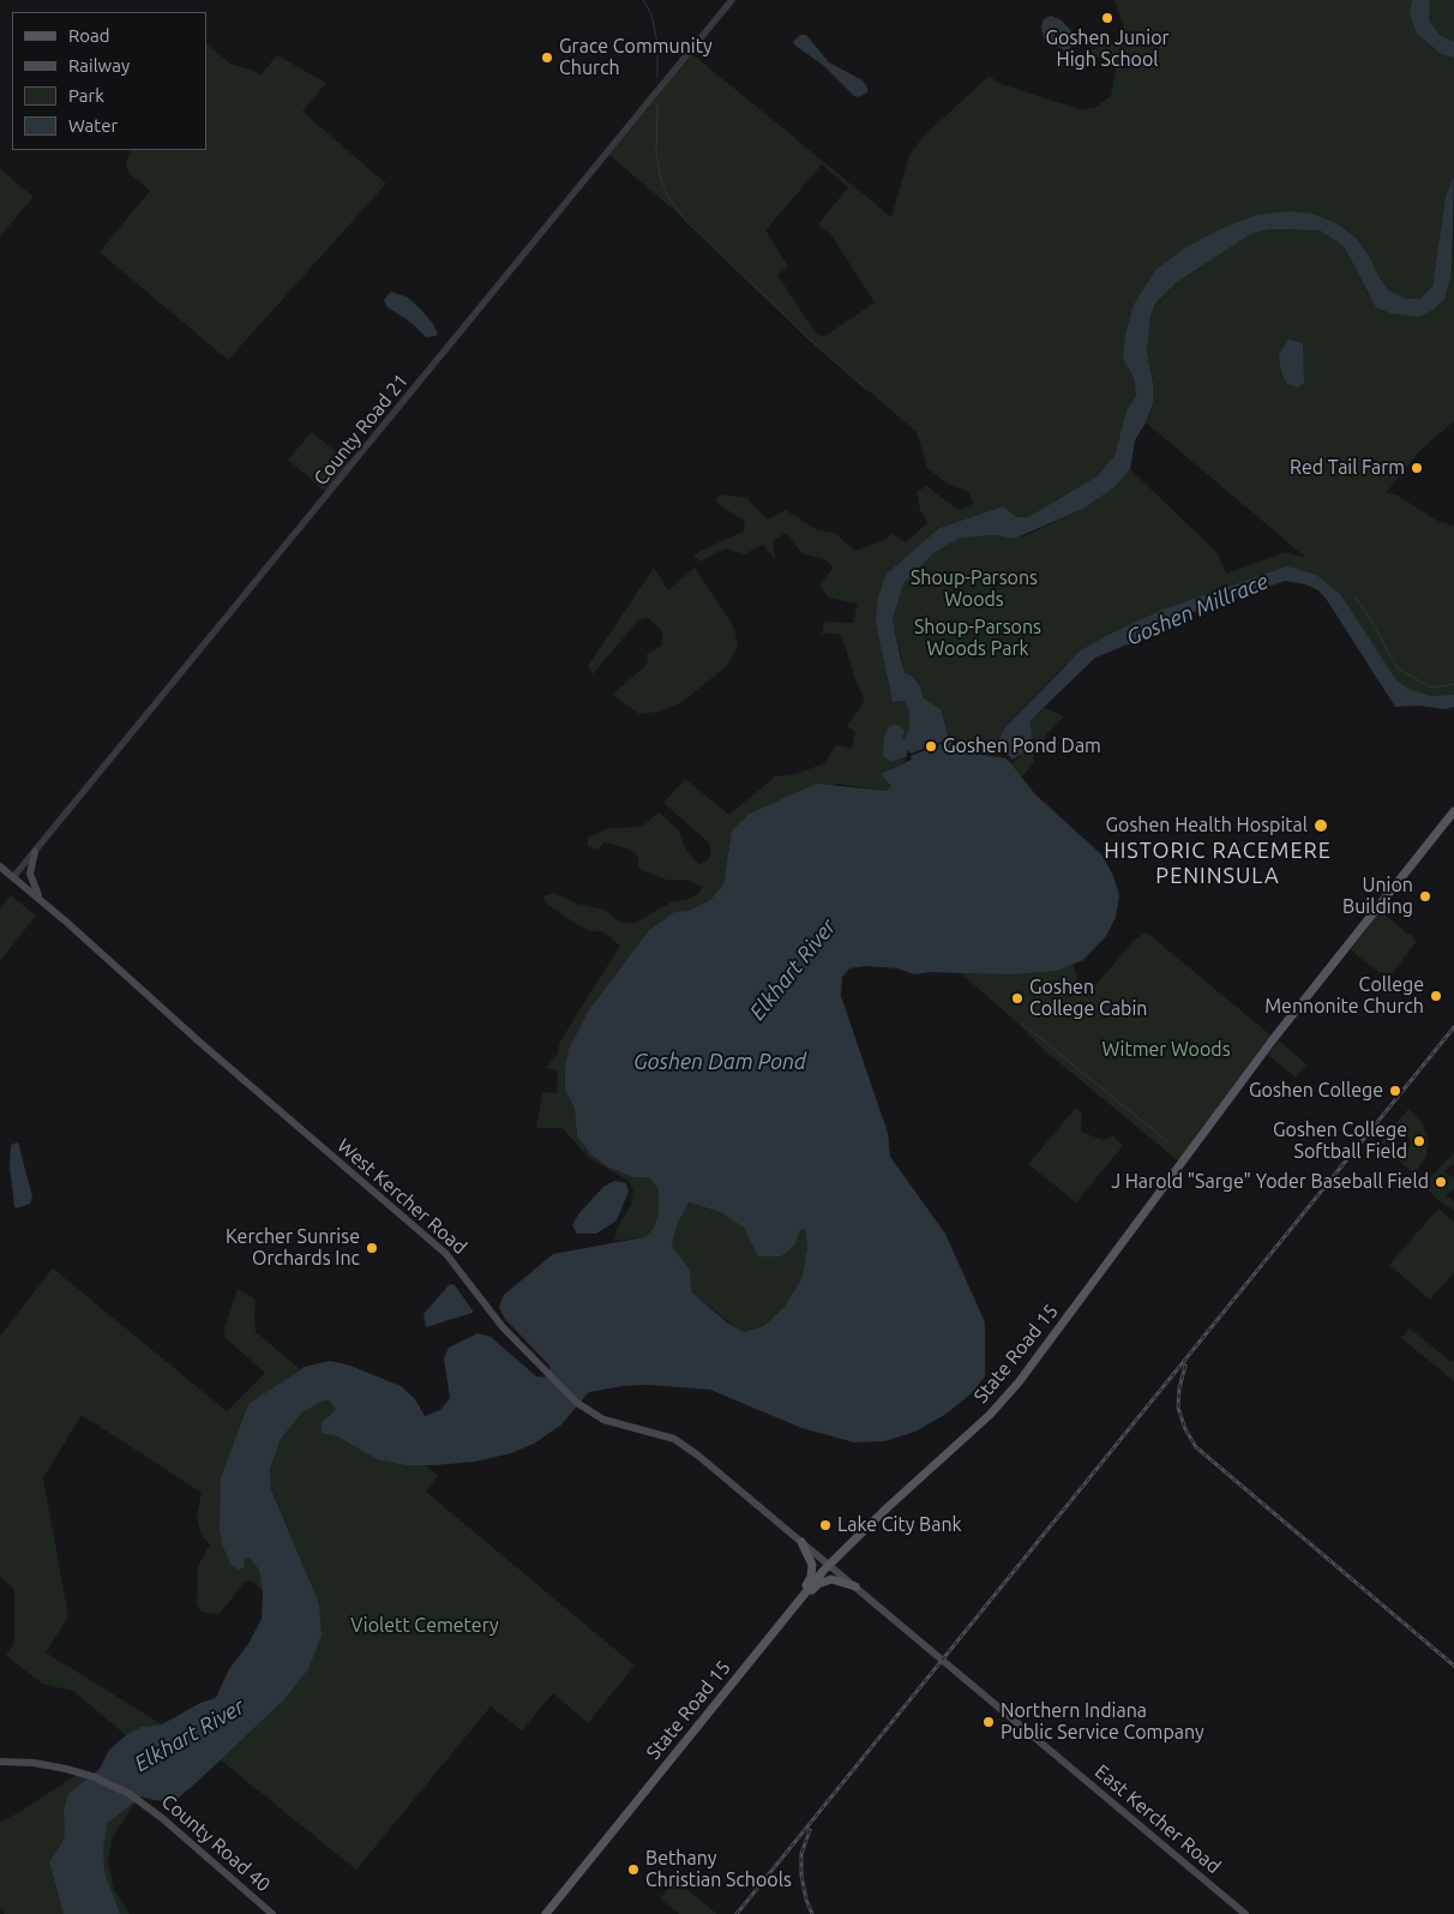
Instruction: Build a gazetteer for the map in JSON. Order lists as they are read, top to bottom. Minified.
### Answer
{"streets":{"main road":["West Kercher Road","State Road 15","East Kercher Road","County Road 40"],"street":["County Road 21"]},"crossings":[["County Road 21","West Kercher Road"],["West Kercher Road","State Road 15"],["West Kercher Road","East Kercher Road"],["State Road 15","East Kercher Road"]],"districts":["HISTORIC RACEMERE PENINSULA"],"water":["Goshen Millrace","Elkhart River","Goshen Dam Pond"],"parks":["Shoup-Parsons Woods","Shoup-Parsons Woods Park","Witmer Woods","Violett Cemetery"],"places":["Goshen Junior High School","Grace Community Church","Red Tail Farm","Goshen Pond Dam","Goshen Health Hospital","Union Building","College Mennonite Church","Goshen College Cabin","Goshen College","Goshen College Softball Field","J Harold \"Sarge\" Yoder Baseball Field","Kercher Sunrise Orchards Inc","Lake City Bank","Northern Indiana Public Service Company","Bethany Christian Schools"],"legend":["Road","Railway","Park","Water"]}
